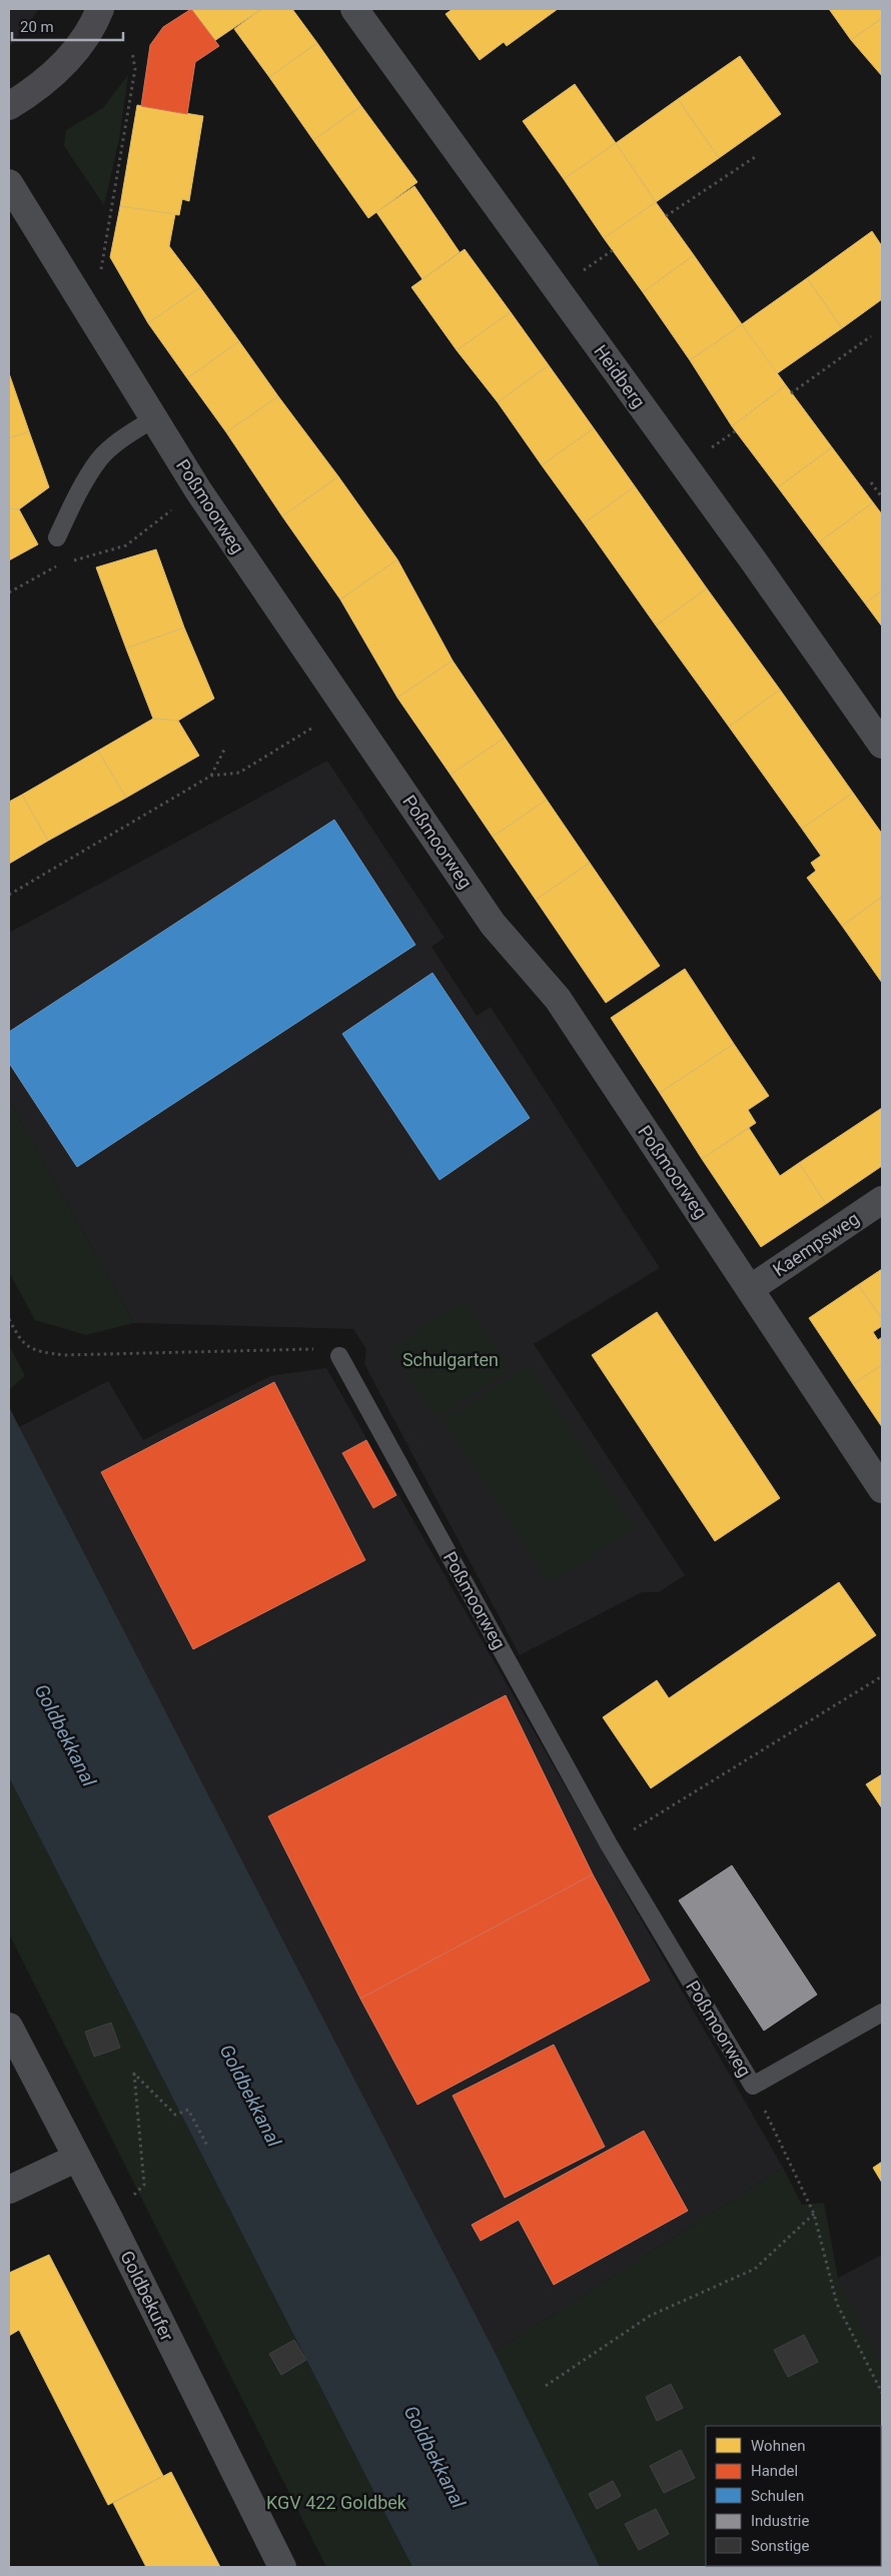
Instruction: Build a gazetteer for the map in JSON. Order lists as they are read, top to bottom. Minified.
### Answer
{"streets":{"street":["Heidberg","Poßmoorweg","Kaempsweg","Goldbekufer"]},"crossings":[["Poßmoorweg","Kaempsweg"]],"water":["Goldbekkanal"],"parks":["Schulgarten","KGV 422 Goldbek"],"legend":["Wohnen","Handel","Schulen","Industrie","Sonstige"],"scale_bar":"20 m"}
